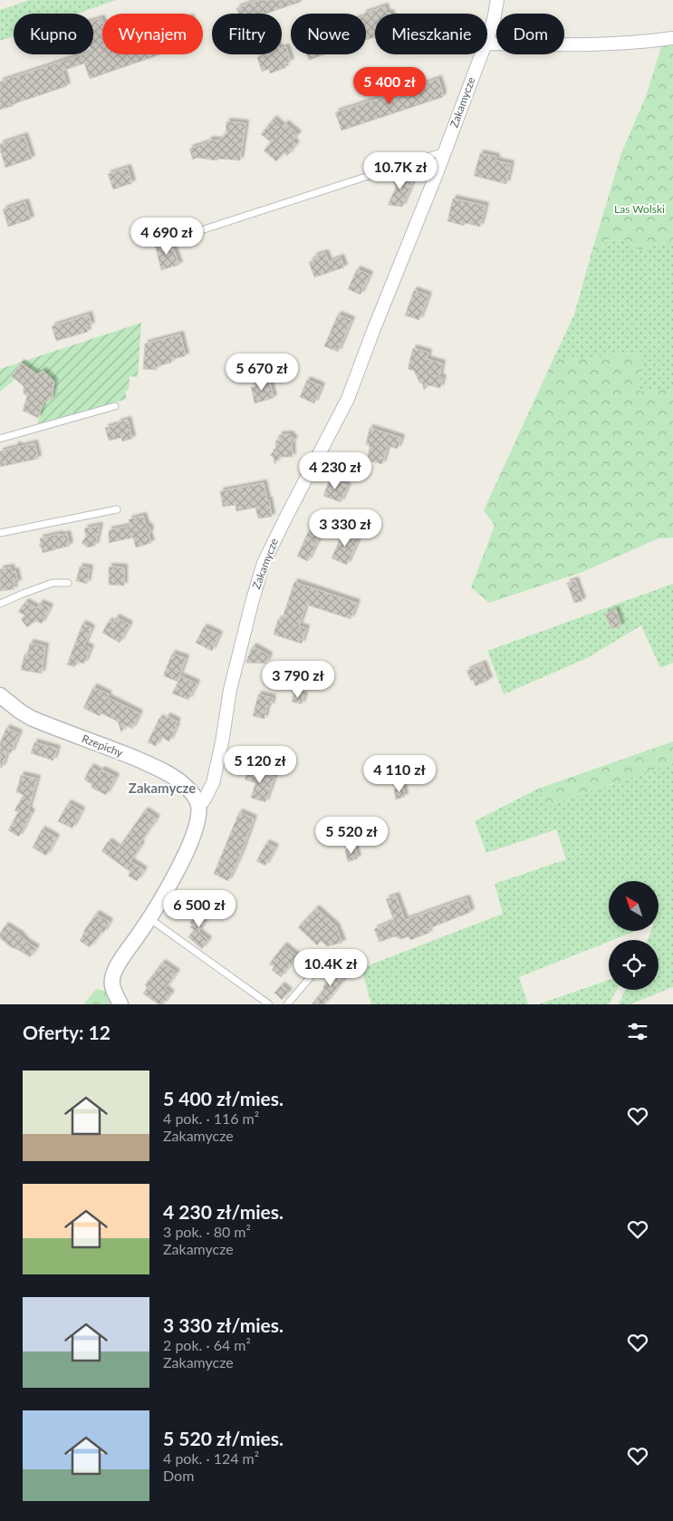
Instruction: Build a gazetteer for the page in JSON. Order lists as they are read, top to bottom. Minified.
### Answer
{"streets":{"street":["Zakamycze","Rzepichy"]},"crossings":[["Zakamycze","Rzepichy"]],"districts":["Zakamycze"],"parks":["Las Wolski"],"north":"top left","page":{"chip":["Kupno","Wynajem","Filtry","Nowe","Mieszkanie","Dom"],"price":["5 400 zł","10.7K zł","4 690 zł","5 670 zł","4 230 zł","3 330 zł","3 790 zł","5 120 zł","4 110 zł","5 520 zł","6 500 zł","10.4K zł"],"heading":"Oferty: 12","list":[{"name":"5 400 zł/mies.","note":"4 pok. · 116 m² · Zakamycze"},{"name":"4 230 zł/mies.","note":"3 pok. · 80 m² · Zakamycze"},{"name":"3 330 zł/mies.","note":"2 pok. · 64 m² · Zakamycze"},{"name":"5 520 zł/mies.","note":"4 pok. · 124 m² · Dom"}]}}
